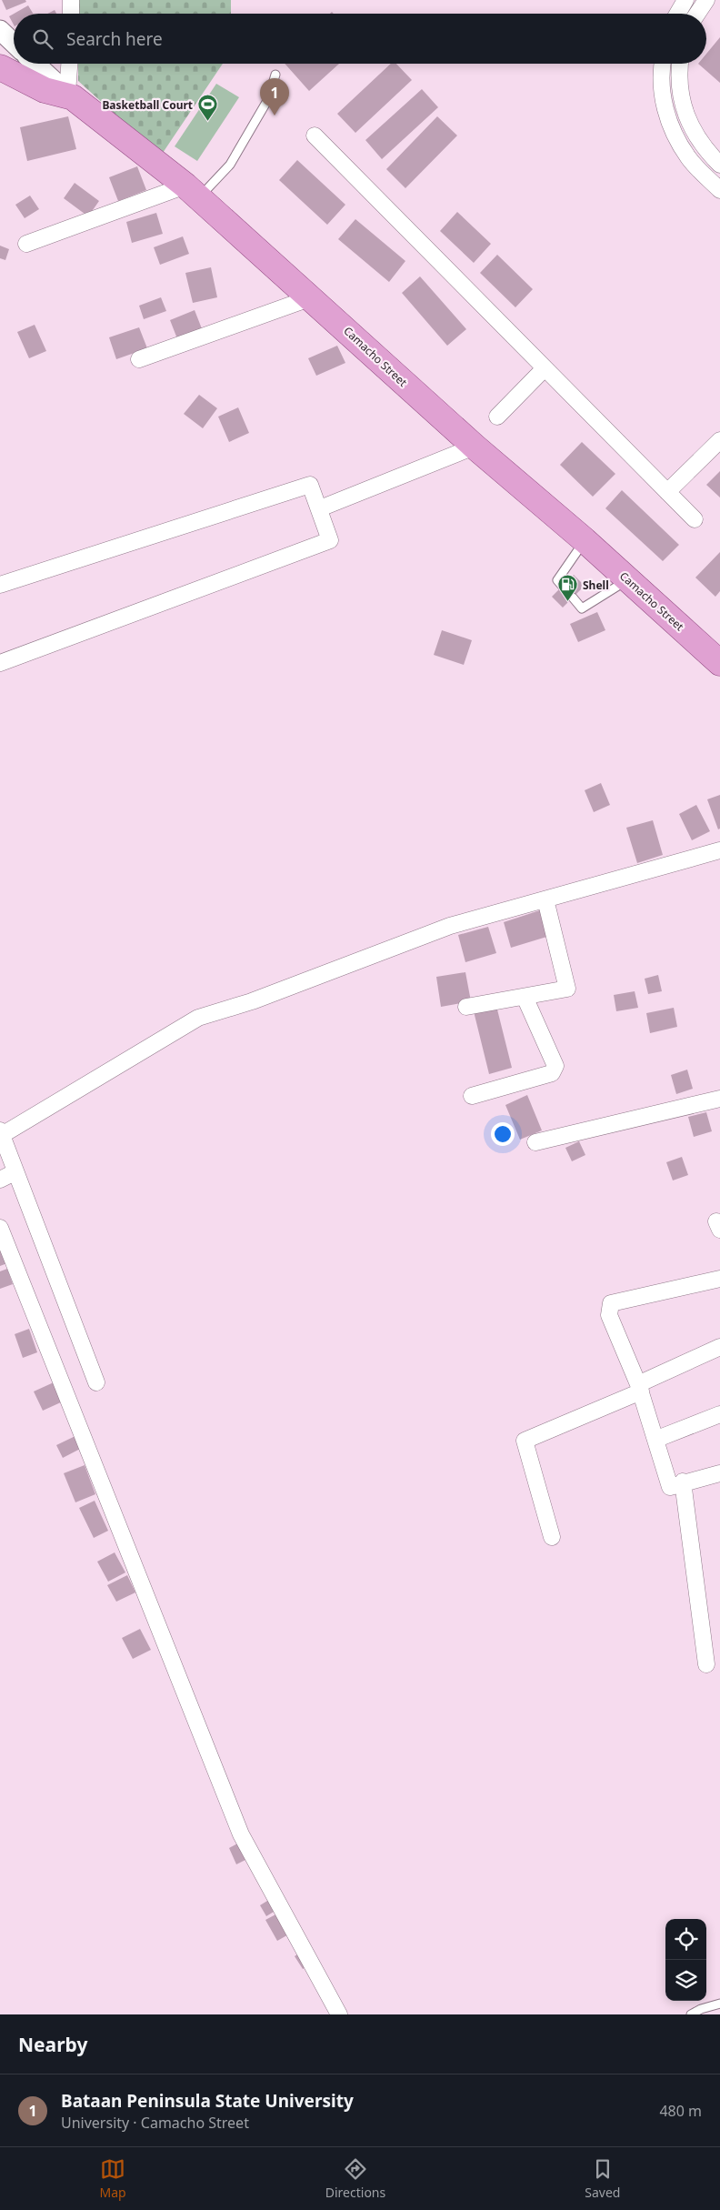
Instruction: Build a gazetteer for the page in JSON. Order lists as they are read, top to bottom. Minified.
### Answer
{"streets":{"main road":["Camacho Street"]},"places":{"sports":["Basketball Court"],"fuel station":["Shell"]},"page":{"search":"Search here","pins":"1","heading":"Nearby","list":[{"mark":"1","name":"Bataan Peninsula State University","note":"University · Camacho Street","value":"480 m"}],"nav":["Map","Directions","Saved"]}}
